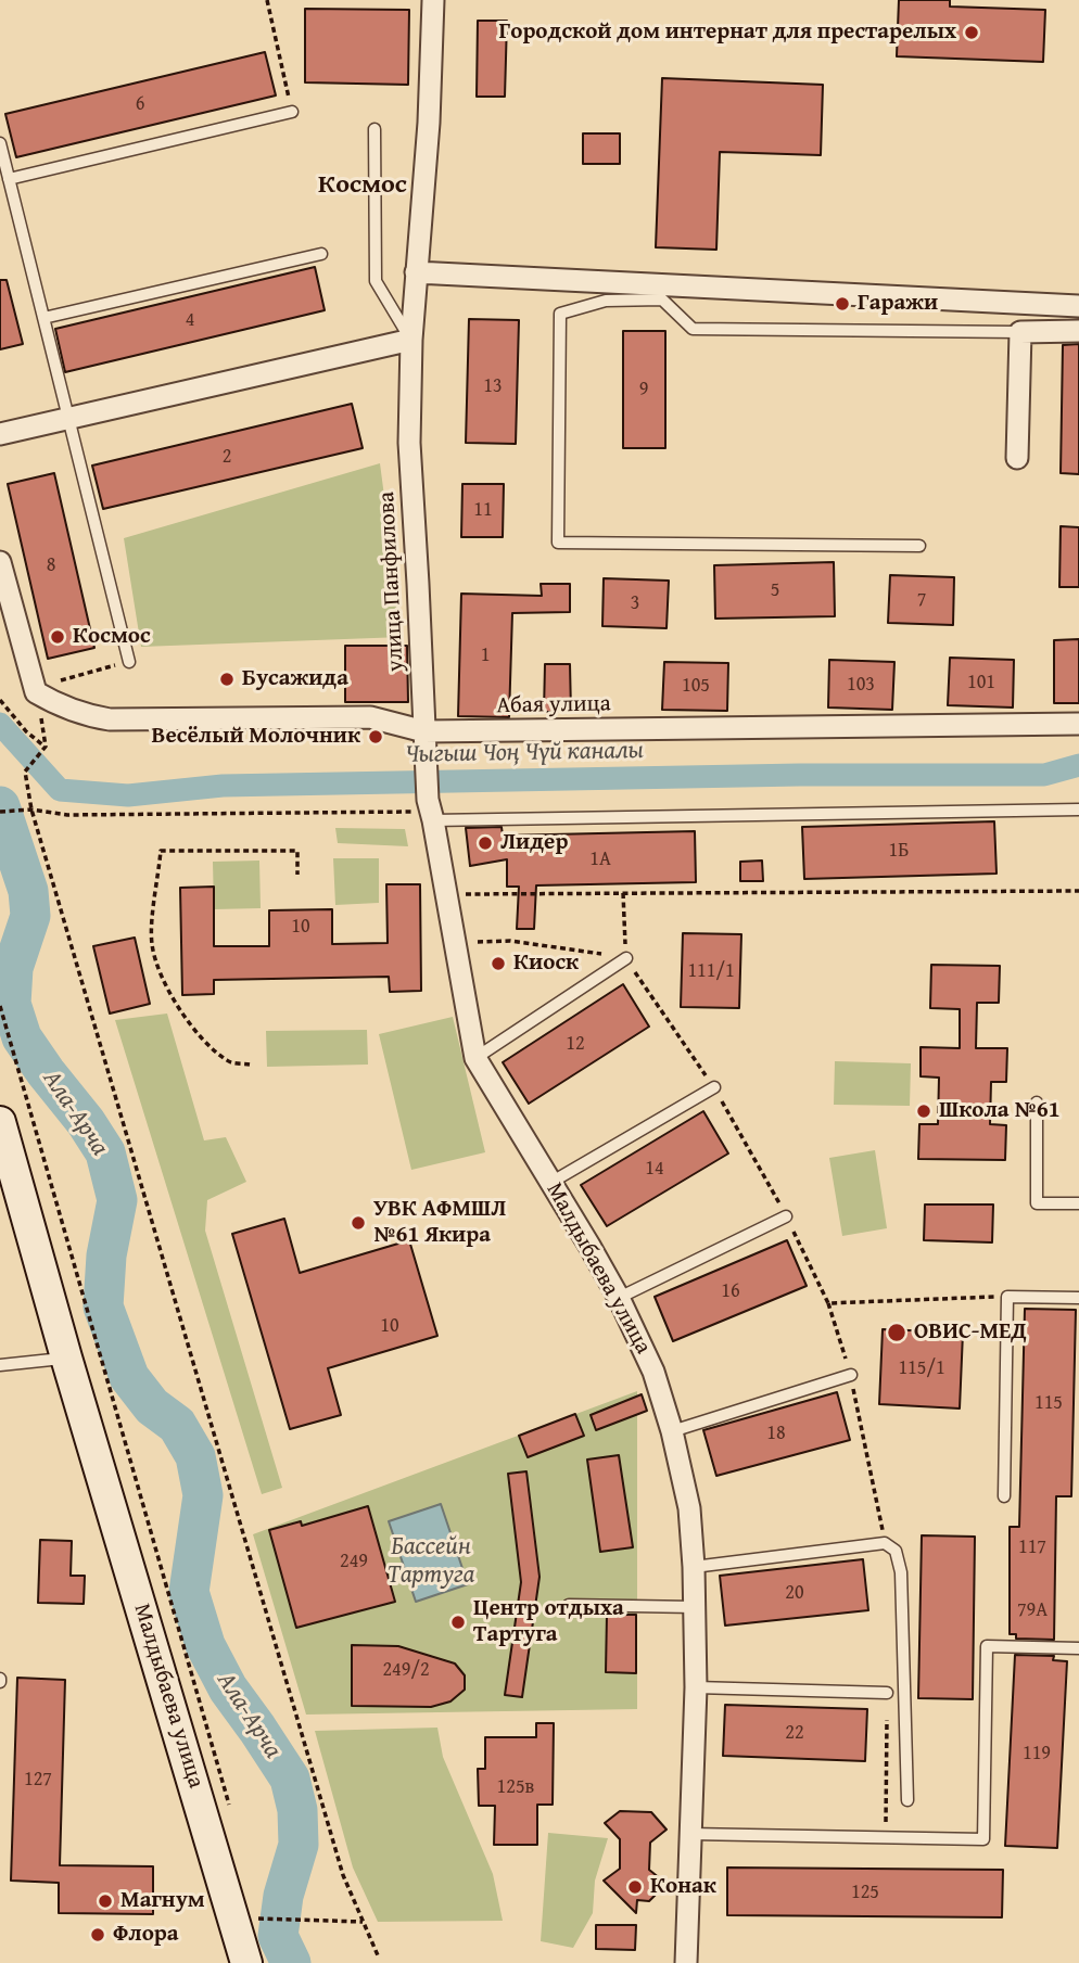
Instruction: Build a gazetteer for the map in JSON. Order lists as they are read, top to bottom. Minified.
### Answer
{"streets":{"street":["улица Панфилова","Абая улица","Малдыбаева улица"]},"crossings":[["улица Панфилова","Абая улица"],["улица Панфилова","Малдыбаева улица"]],"districts":["Космос"],"water":["Чыгыш Чоң Чүй каналы","Ала-Арча","Бассейн Тартуга"],"places":["Городской дом интернат для престарелых","Гаражи","Космос","Бусажида","Весёлый Молочник","Лидер","Киоск","Школа №61","УВК АФМШЛ №61 Якира","ОВИС-МЕД","Центр отдыха Тартуга","Конак","Магнум","Флора"],"house_numbers":["6","4","13","9","2","11","8","5","7","3","1","101","103","105","1Б","1А","10","111/1","12","14","16","10","115/1","115","18","117","249","20","79А","249/2","22","119","127","125в","125"]}
